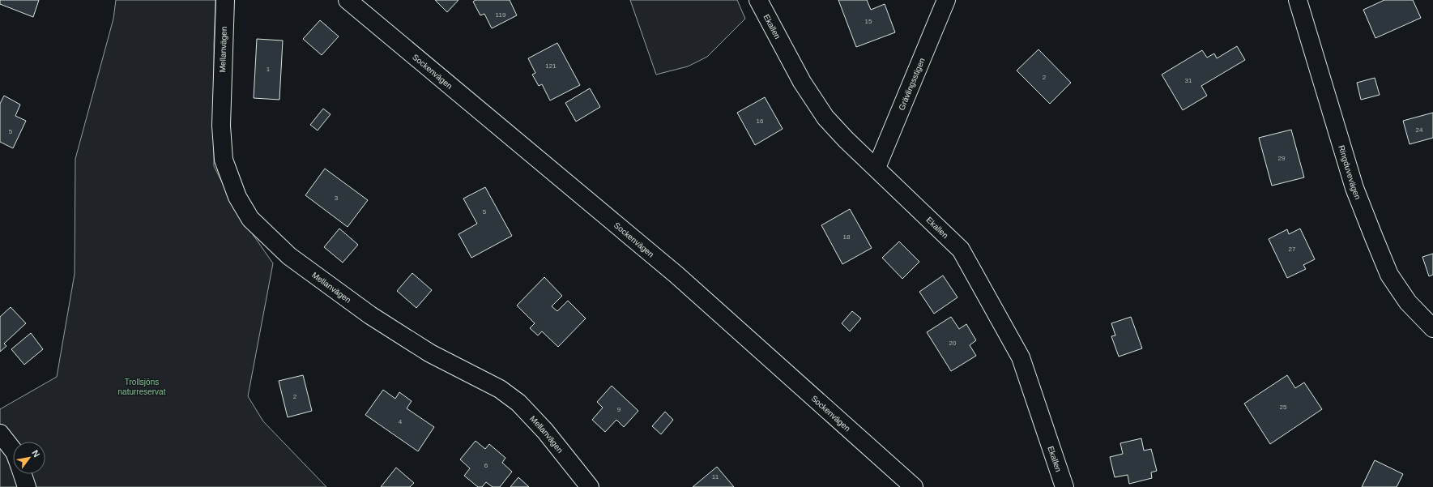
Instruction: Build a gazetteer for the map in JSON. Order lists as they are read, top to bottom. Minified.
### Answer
{"streets":{"street":["Ekallen","Mellanvägen","Sockenvägen","Grävlingsstigen","Ringduvevägen"]},"crossings":[["Ekallen","Grävlingsstigen"]],"parks":["Trollsjöns naturreservat"],"house_numbers":["119","15","121","1","2","31","16","24","5","29","3","5","18","27","20","2","25","9","4","6","11"],"north":"top right"}
